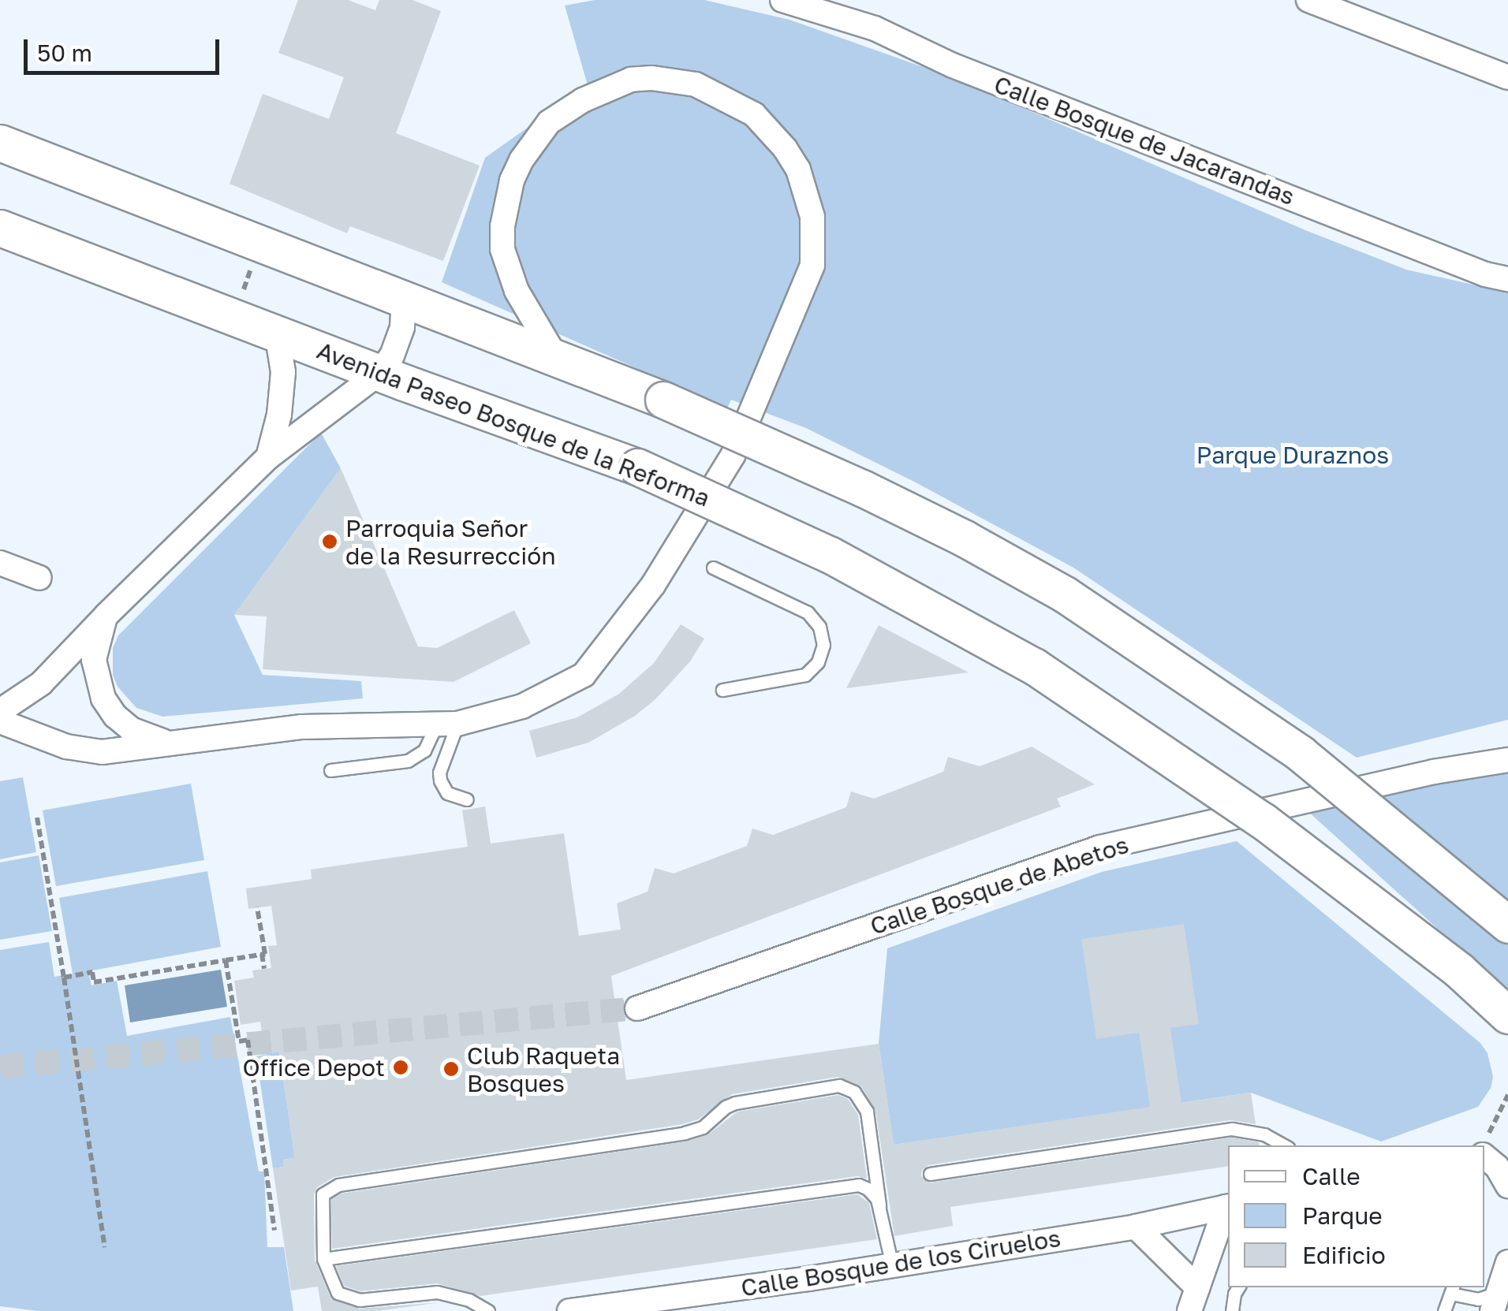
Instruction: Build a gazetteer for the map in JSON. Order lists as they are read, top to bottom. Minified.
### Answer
{"streets":{"main road":["Avenida Paseo Bosque de la Reforma"],"street":["Calle Bosque de Jacarandas","Calle Bosque de Abetos","Calle Bosque de los Ciruelos"]},"parks":["Parque Duraznos"],"places":["Parroquia Señor de la Resurrección","Office Depot","Club Raqueta Bosques"],"legend":["Calle","Parque","Edificio"],"scale_bar":"50 m"}
